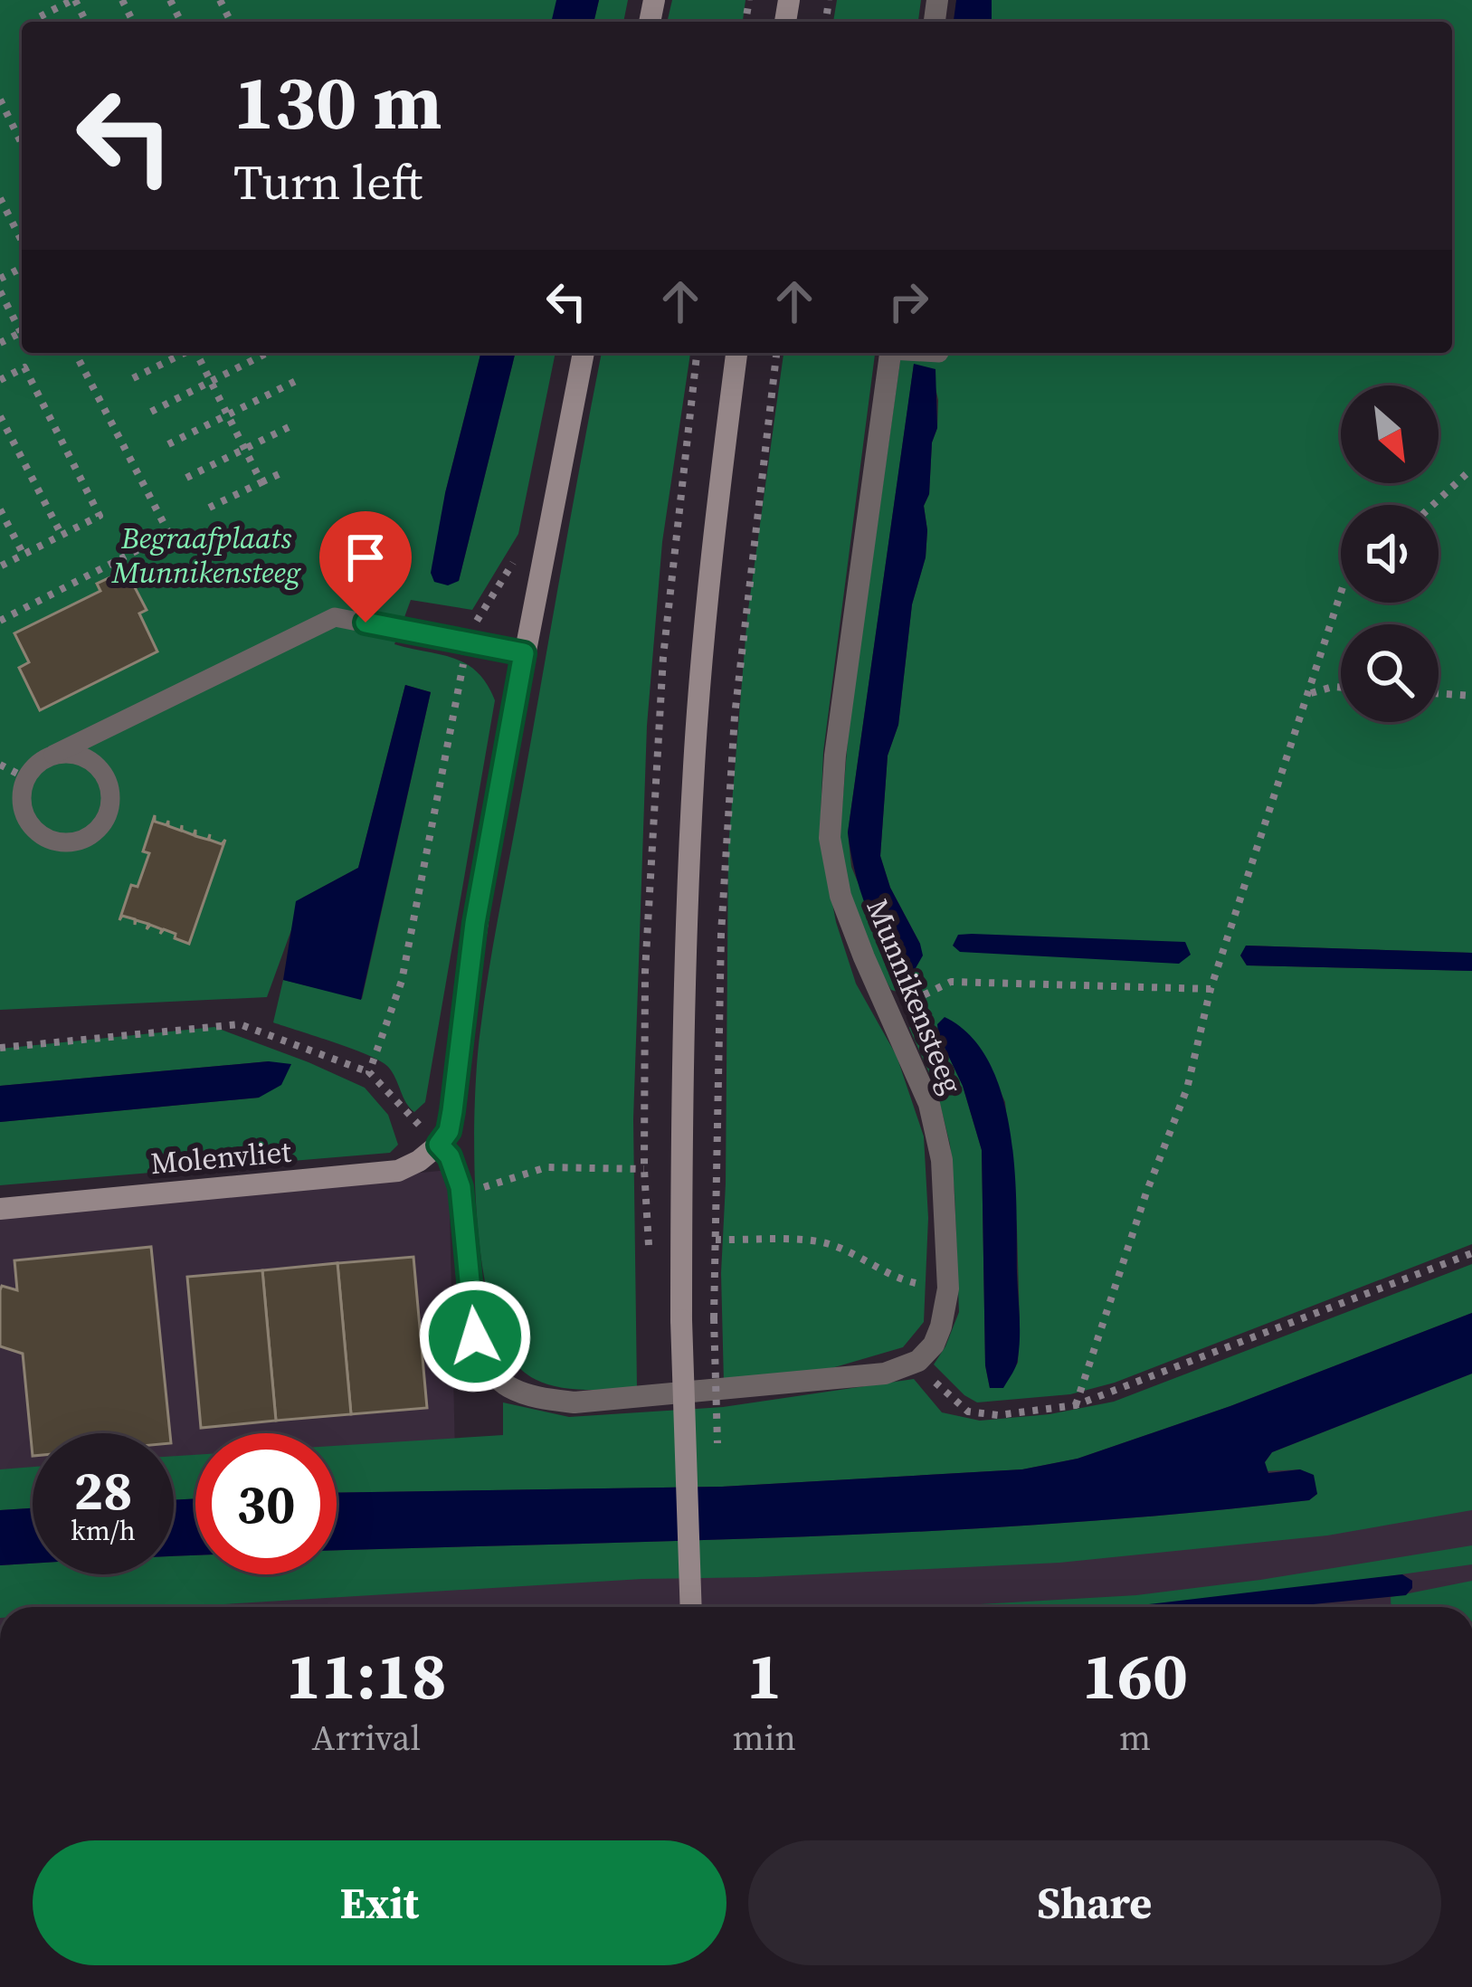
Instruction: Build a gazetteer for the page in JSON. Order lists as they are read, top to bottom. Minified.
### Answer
{"streets":{"main road":["Molenvliet"],"street":["Munnikensteeg"]},"parks":["Begraafplaats Munnikensteeg"],"north":"bottom right","page":{"turn":["130 m","Turn left"],"speed":"28 km/h","limit":"30","eta":["11:18","Arrival","1","min","160","m"],"buttons":["Exit","Share"]}}
